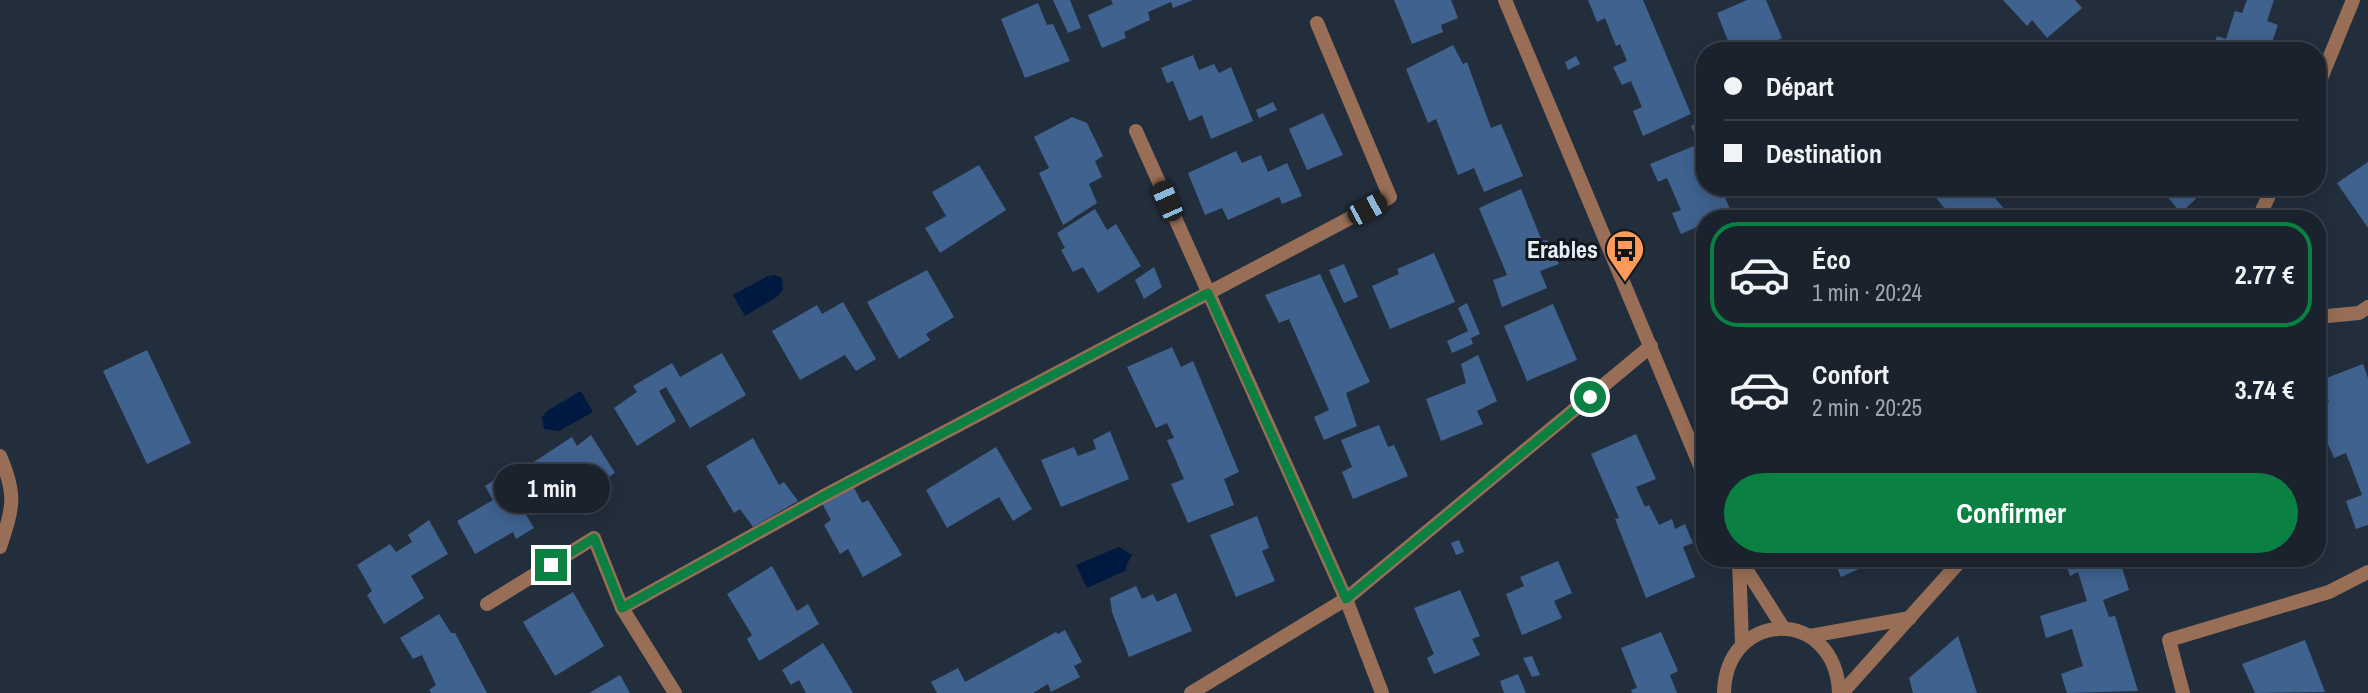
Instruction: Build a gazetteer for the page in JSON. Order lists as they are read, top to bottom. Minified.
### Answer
{"places":{"bus stop":["Erables"]},"page":{"banner":["Départ","Destination"],"list":[{"name":"Éco","note":"1 min · 20:24","value":"2.77 €"},{"name":"Confort","note":"2 min · 20:25","value":"3.74 €"}],"buttons":"Confirmer","bubble":"1 min"}}
